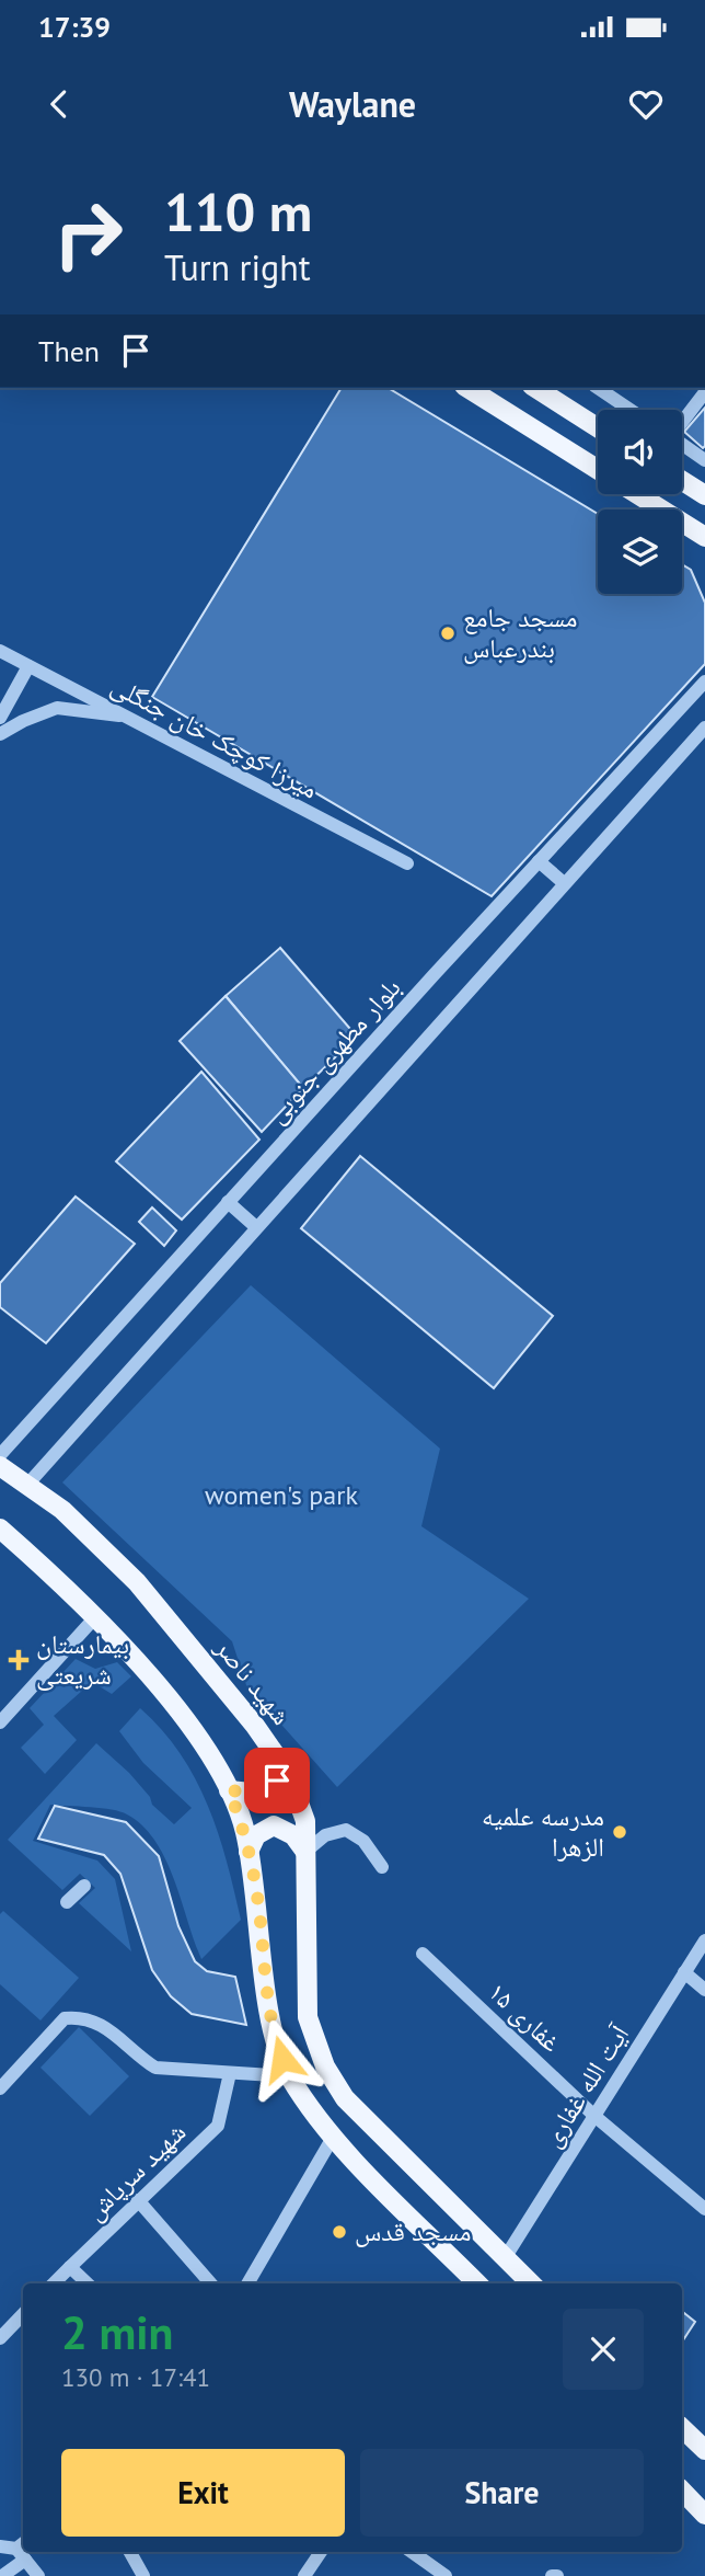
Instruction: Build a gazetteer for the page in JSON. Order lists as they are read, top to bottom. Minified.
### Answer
{"streets":{"main road":["شهید ناصر"],"street":["میرزا کوچک خان جنگلی","بلوار مطهری جنوبی","غفاری ۱۵","آیت الله غفاری","شهید سرپاش"]},"crossings":[["شهید ناصر","آیت الله غفاری"],["غفاری ۱۵","آیت الله غفاری"]],"parks":["women's park"],"places":{"other":["مسجد جامع بندرعباس","مدرسه علمیه الزهرا","مسجد قدس"],"health":["بیمارستان شریعتی"]},"page":{"status":"17:39","header":"Waylane","turn":["110 m","Turn right"],"then":"Then","heading":["2 min","130 m · 17:41"],"buttons":["Exit","Share"]}}
